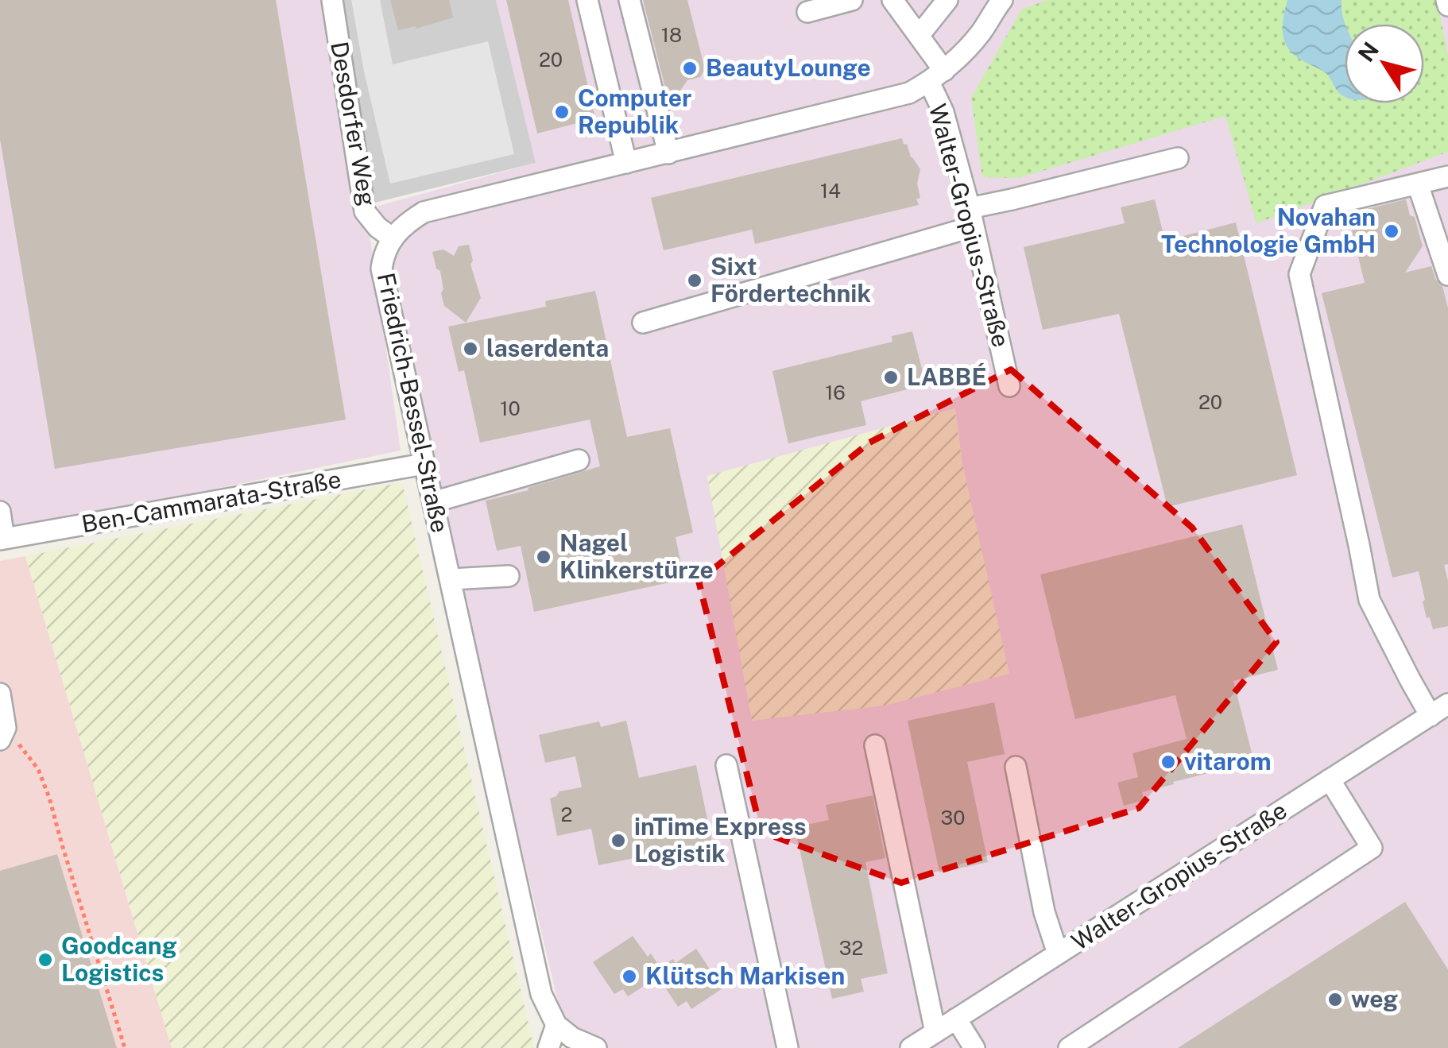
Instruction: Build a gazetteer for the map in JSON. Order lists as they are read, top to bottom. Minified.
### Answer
{"streets":{"street":["Desdorfer Weg","Walter-Gropius-Straße","Friedrich-Bessel-Straße","Ben-Cammarata-Straße"]},"crossings":[["Desdorfer Weg","Friedrich-Bessel-Straße"],["Walter-Gropius-Straße","Friedrich-Bessel-Straße"],["Friedrich-Bessel-Straße","Ben-Cammarata-Straße"]],"places":["BeautyLounge","Computer Republik","Novahan Technologie GmbH","Sixt Fördertechnik","laserdenta","LABBÉ","Nagel Klinkerstürze","vitarom","inTime Express Logistik","Goodcang Logistics","Klütsch Markisen","weg"],"house_numbers":["18","20","14","16","20","10","2","30","32"],"north":"top left"}
